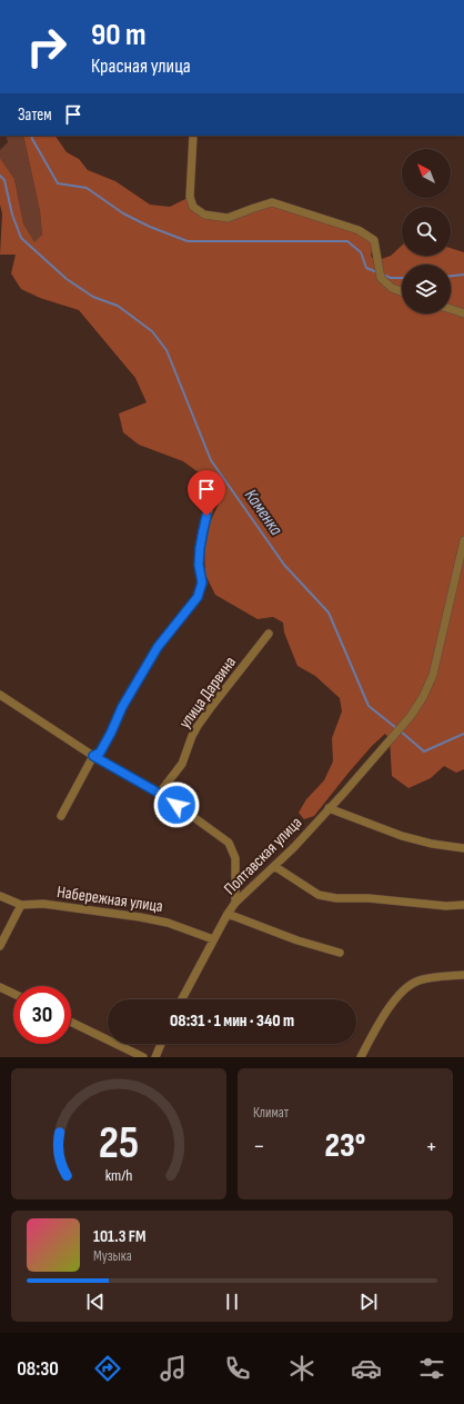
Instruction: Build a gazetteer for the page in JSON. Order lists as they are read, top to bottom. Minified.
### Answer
{"streets":{"street":["улица Дарвина","Полтавская улица","Набережная улица"]},"crossings":[["Полтавская улица","Набережная улица"]],"water":["Каменка"],"north":"top left","page":{"turn":["90 m","Красная улица"],"then":"Затем","limit":"30","trip":"08:31 · 1 мин · 340 m","tile":"Климат","heat":["−","23°","+"],"song":["101.3 FM","Музыка"],"tabs":"08:30","gauge":["25","km/h"]}}
